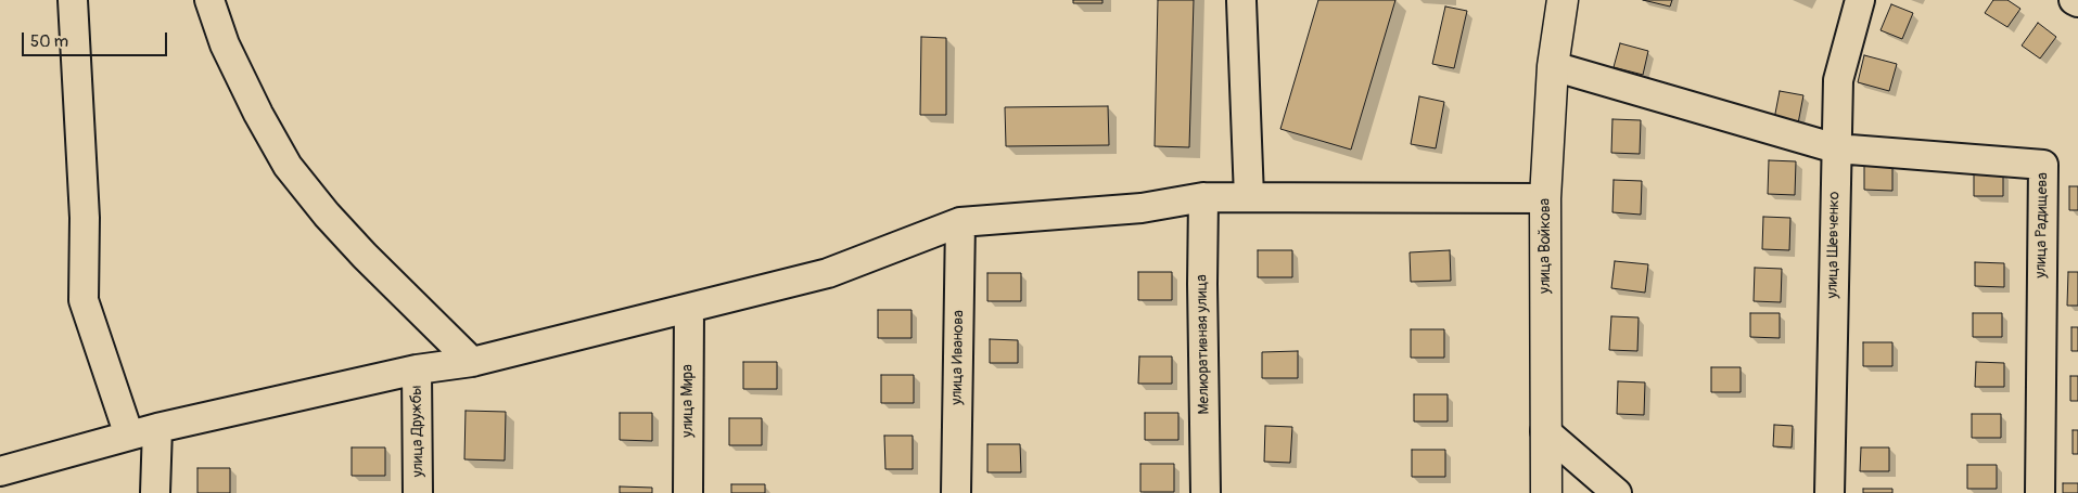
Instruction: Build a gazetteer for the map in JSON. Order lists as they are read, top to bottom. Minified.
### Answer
{"streets":{"main road":["улица Войкова"],"street":["улица Радищева","улица Шевченко","Мелиоративная улица","улица Иванова","улица Мира","улица Дружбы"]},"crossings":[["улица Радищева","улица Шевченко"]],"scale_bar":"50 m"}
